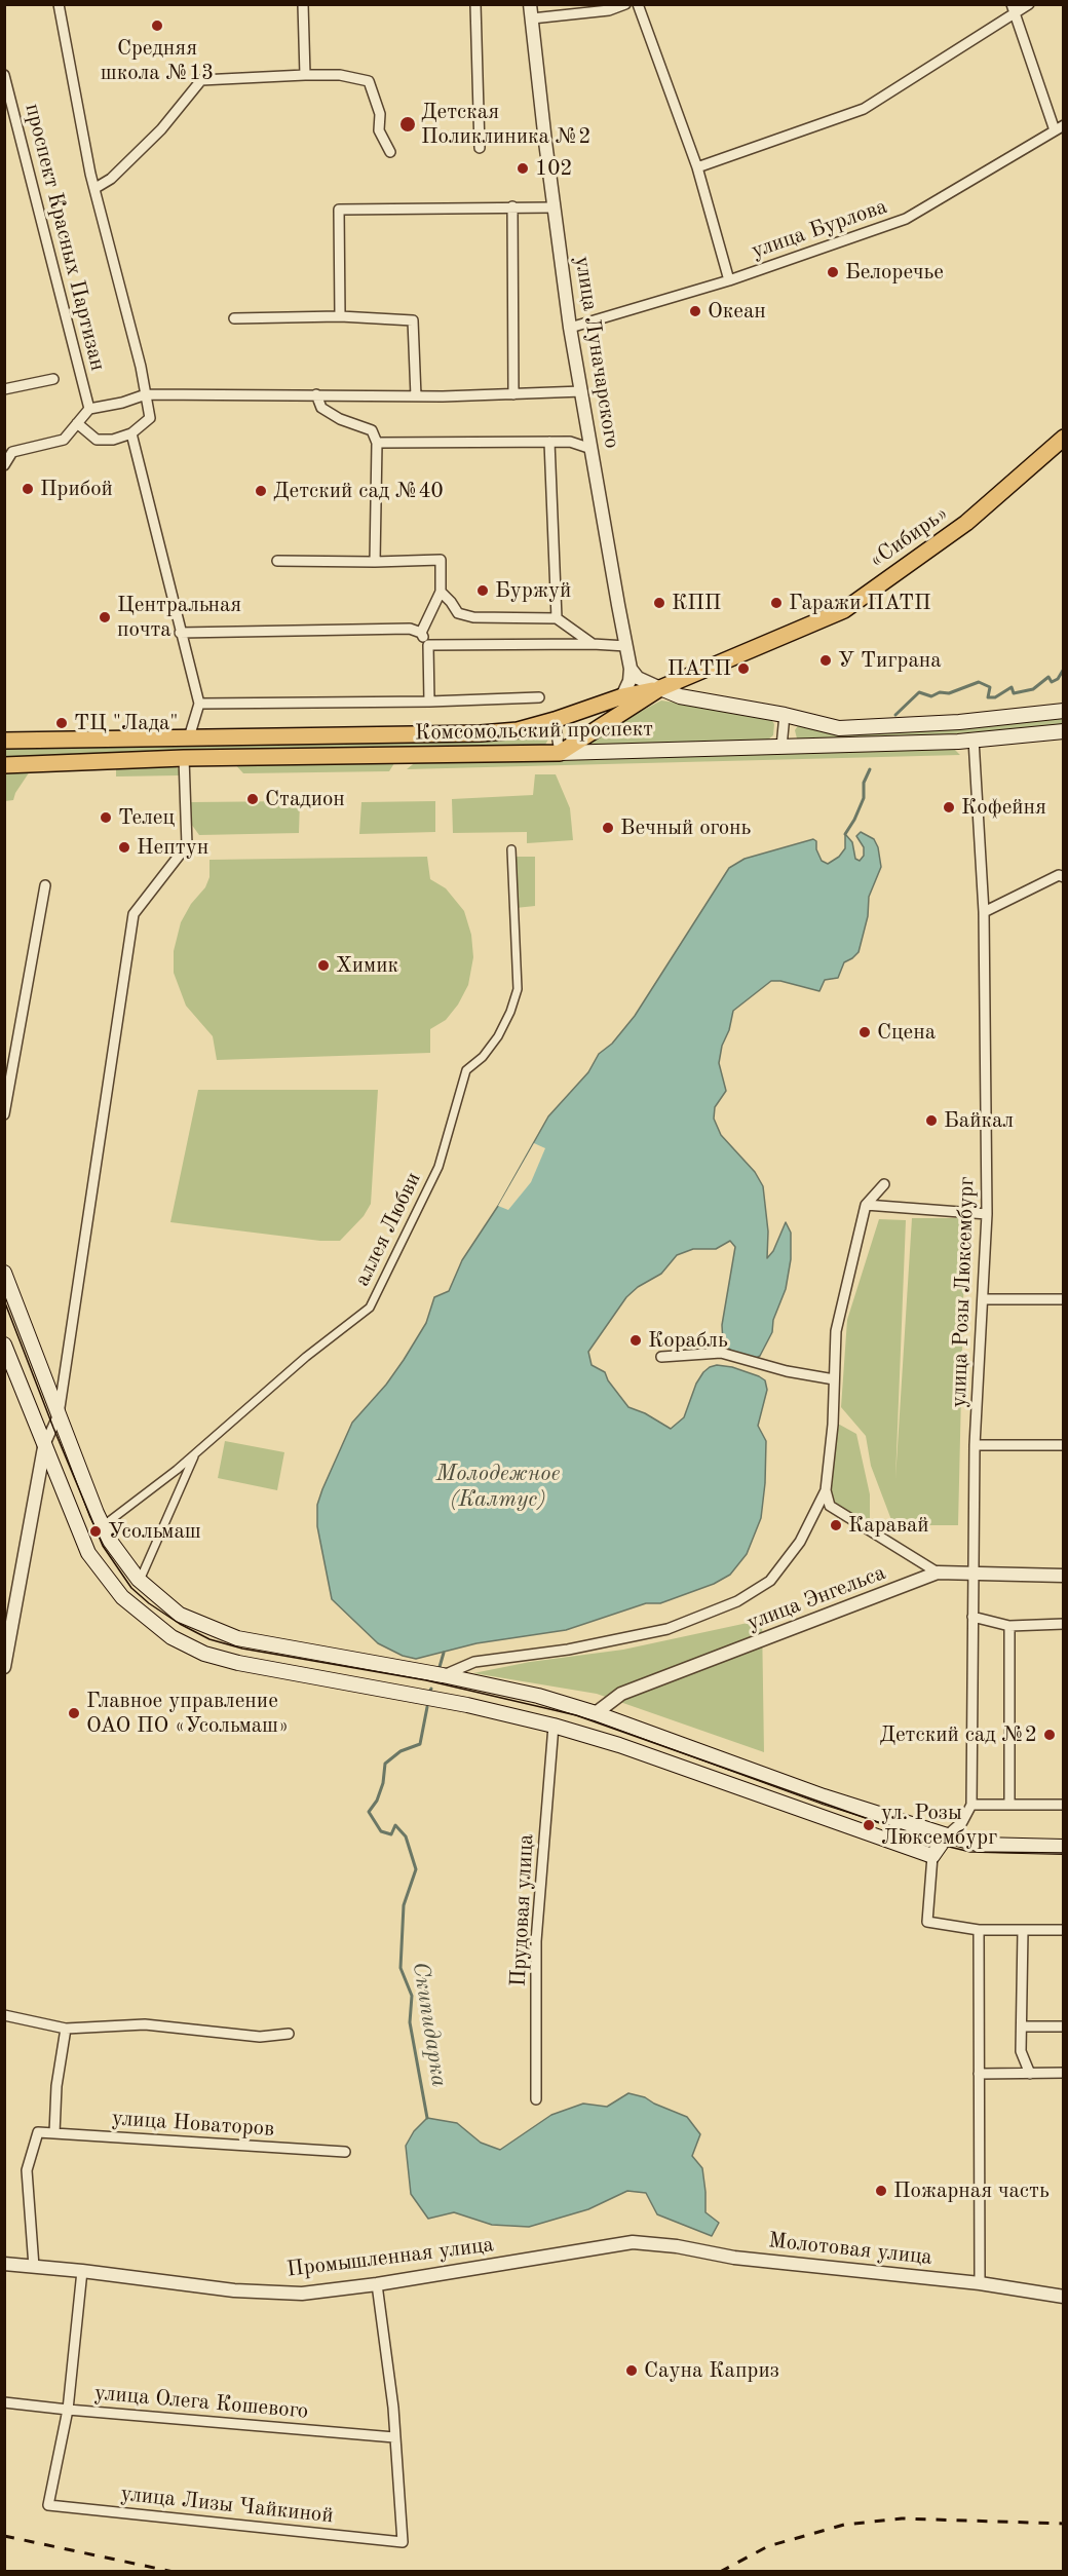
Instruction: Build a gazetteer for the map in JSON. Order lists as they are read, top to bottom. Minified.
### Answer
{"streets":{"main road":["«Сибирь»","Комсомольский проспект"],"street":["улица Бурлова","проспект Красных Партизан","улица Луначарского","аллея Любви","улица Розы Люксембург","улица Энгельса","Прудовая улица","улица Новаторов","Молотовая улица","Промышленная улица","улица Олега Кошевого","улица Лизы Чайкиной"]},"crossings":[["улица Бурлова","улица Луначарского"],["«Сибирь»","Комсомольский проспект"],["Комсомольский проспект","улица Розы Люксембург"],["улица Розы Люксембург","улица Энгельса"],["улица Новаторов","Промышленная улица"],["Молотовая улица","Промышленная улица"],["улица Олега Кошевого","улица Лизы Чайкиной"]],"water":["Молодежное (Калтус)","Скипидарка"],"places":["Средняя школа №13","Детская Поликлиника №2","102","Белоречье","Океан","Прибой","Детский сад №40","Буржуй","КПП","Гаражи ПАТП","Центральная почта","У Тиграна","ПАТП","ТЦ \"Лада\"","Стадион","Кофейня","Телец","Вечный огонь","Нептун","Химик","Сцена","Байкал","Корабль","Каравай","Усольмаш","Главное управление ОАО ПО «Усольмаш»","Детский сад №2","ул. Розы Люксембург","Пожарная часть","Сауна Каприз"]}
